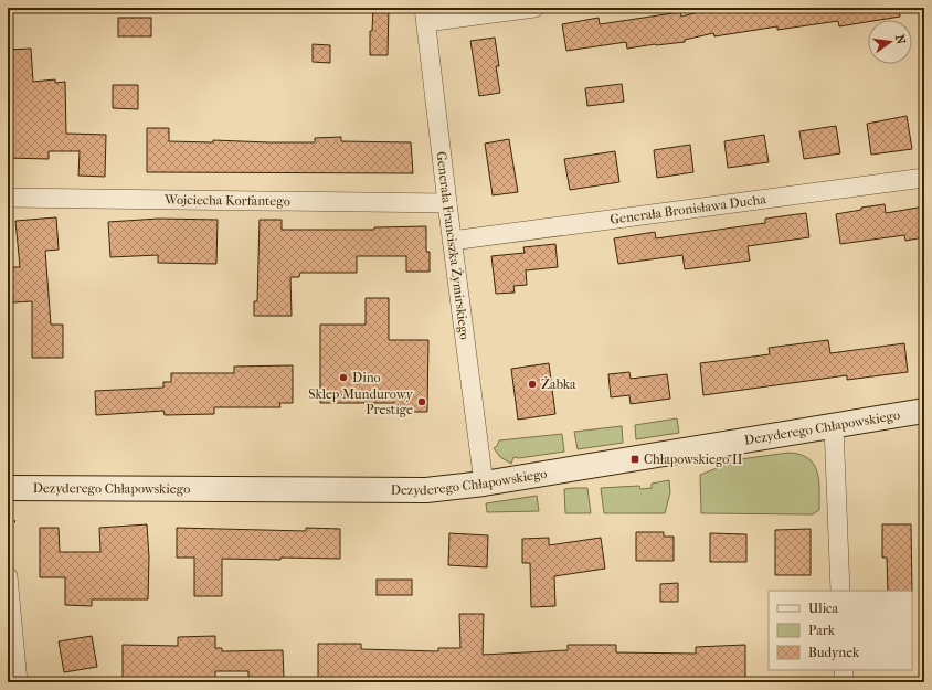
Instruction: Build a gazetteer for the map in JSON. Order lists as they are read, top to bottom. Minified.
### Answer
{"streets":{"street":["Wojciecha Korfantego","Generała Bronisława Ducha","Generała Franciszka Żymirskiego","Dezyderego Chłapowskiego"]},"crossings":[["Wojciecha Korfantego","Generała Franciszka Żymirskiego"],["Generała Bronisława Ducha","Generała Franciszka Żymirskiego"],["Generała Franciszka Żymirskiego","Dezyderego Chłapowskiego"]],"places":{"other":["Dino","Żabka","Sklep Mundurowy Prestige"],"transit":["Chłapowskiego II"]},"legend":["Ulica","Park","Budynek"],"north":"right"}
